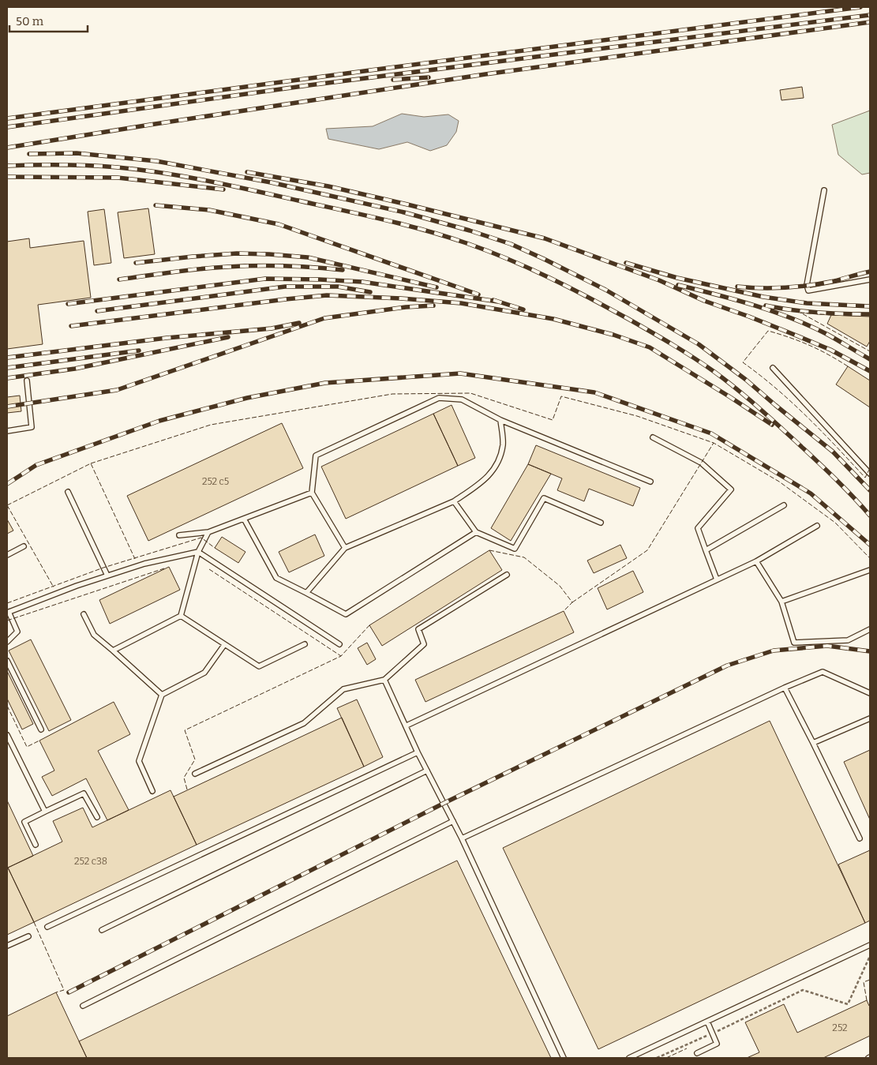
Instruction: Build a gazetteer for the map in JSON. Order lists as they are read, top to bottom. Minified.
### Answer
{"house_numbers":["252 с5","252 с38","252"],"scale_bar":"50 m"}
